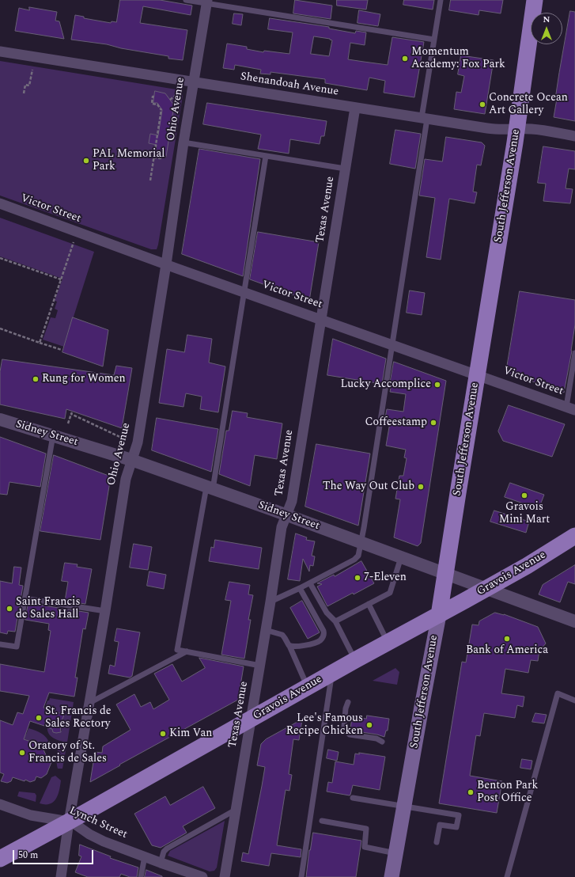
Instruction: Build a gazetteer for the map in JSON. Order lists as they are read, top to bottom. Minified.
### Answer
{"streets":{"main road":["South Jefferson Avenue","Gravois Avenue"],"street":["Shenandoah Avenue","Ohio Avenue","Victor Street","Texas Avenue","Sidney Street","Lynch Street"]},"crossings":[["Shenandoah Avenue","Ohio Avenue"],["Shenandoah Avenue","South Jefferson Avenue"],["Shenandoah Avenue","Texas Avenue"],["Ohio Avenue","Victor Street"],["Ohio Avenue","Sidney Street"],["Ohio Avenue","Gravois Avenue"],["Ohio Avenue","Lynch Street"],["South Jefferson Avenue","Victor Street"],["South Jefferson Avenue","Sidney Street"],["South Jefferson Avenue","Gravois Avenue"],["Victor Street","Texas Avenue"],["Texas Avenue","Sidney Street"],["Texas Avenue","Gravois Avenue"],["Sidney Street","Gravois Avenue"],["Gravois Avenue","Lynch Street"]],"places":["Momentum Academy: Fox Park","Concrete Ocean Art Gallery","PAL Memorial Park","Rung for Women","Lucky Accomplice","Coffeestamp","The Way Out Club","Gravois Mini Mart","7-Eleven","Saint Francis de Sales Hall","Bank of America","St. Francis de Sales Rectory","Lee's Famous Recipe Chicken","Kim Van","Oratory of St. Francis de Sales","Benton Park Post Office"],"scale_bar":"50 m","north":"top"}
